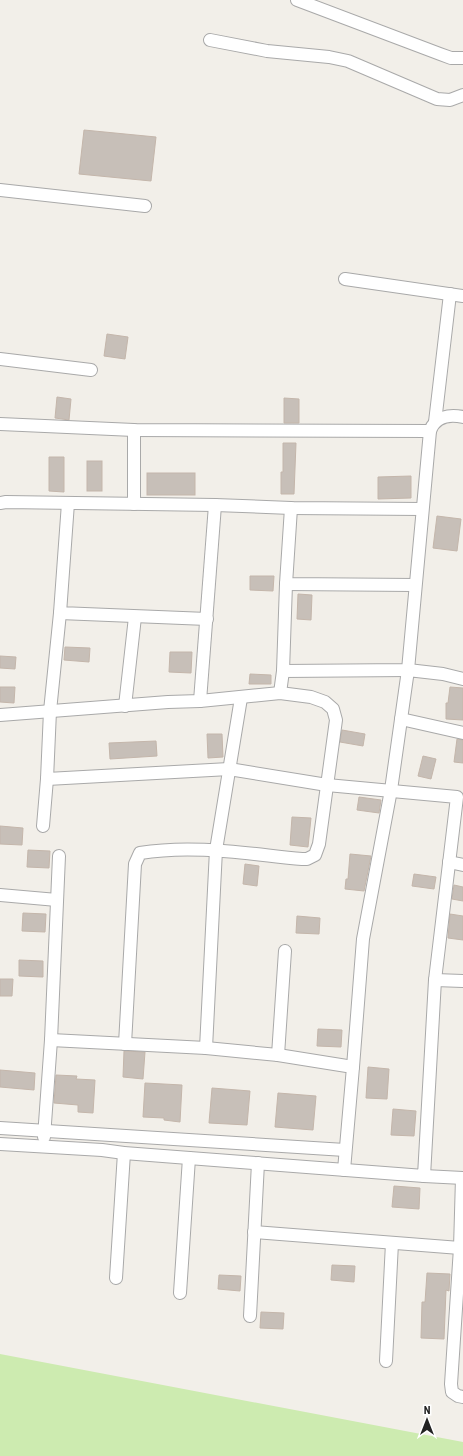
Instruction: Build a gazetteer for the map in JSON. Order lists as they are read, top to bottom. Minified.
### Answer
{"north":"top"}
